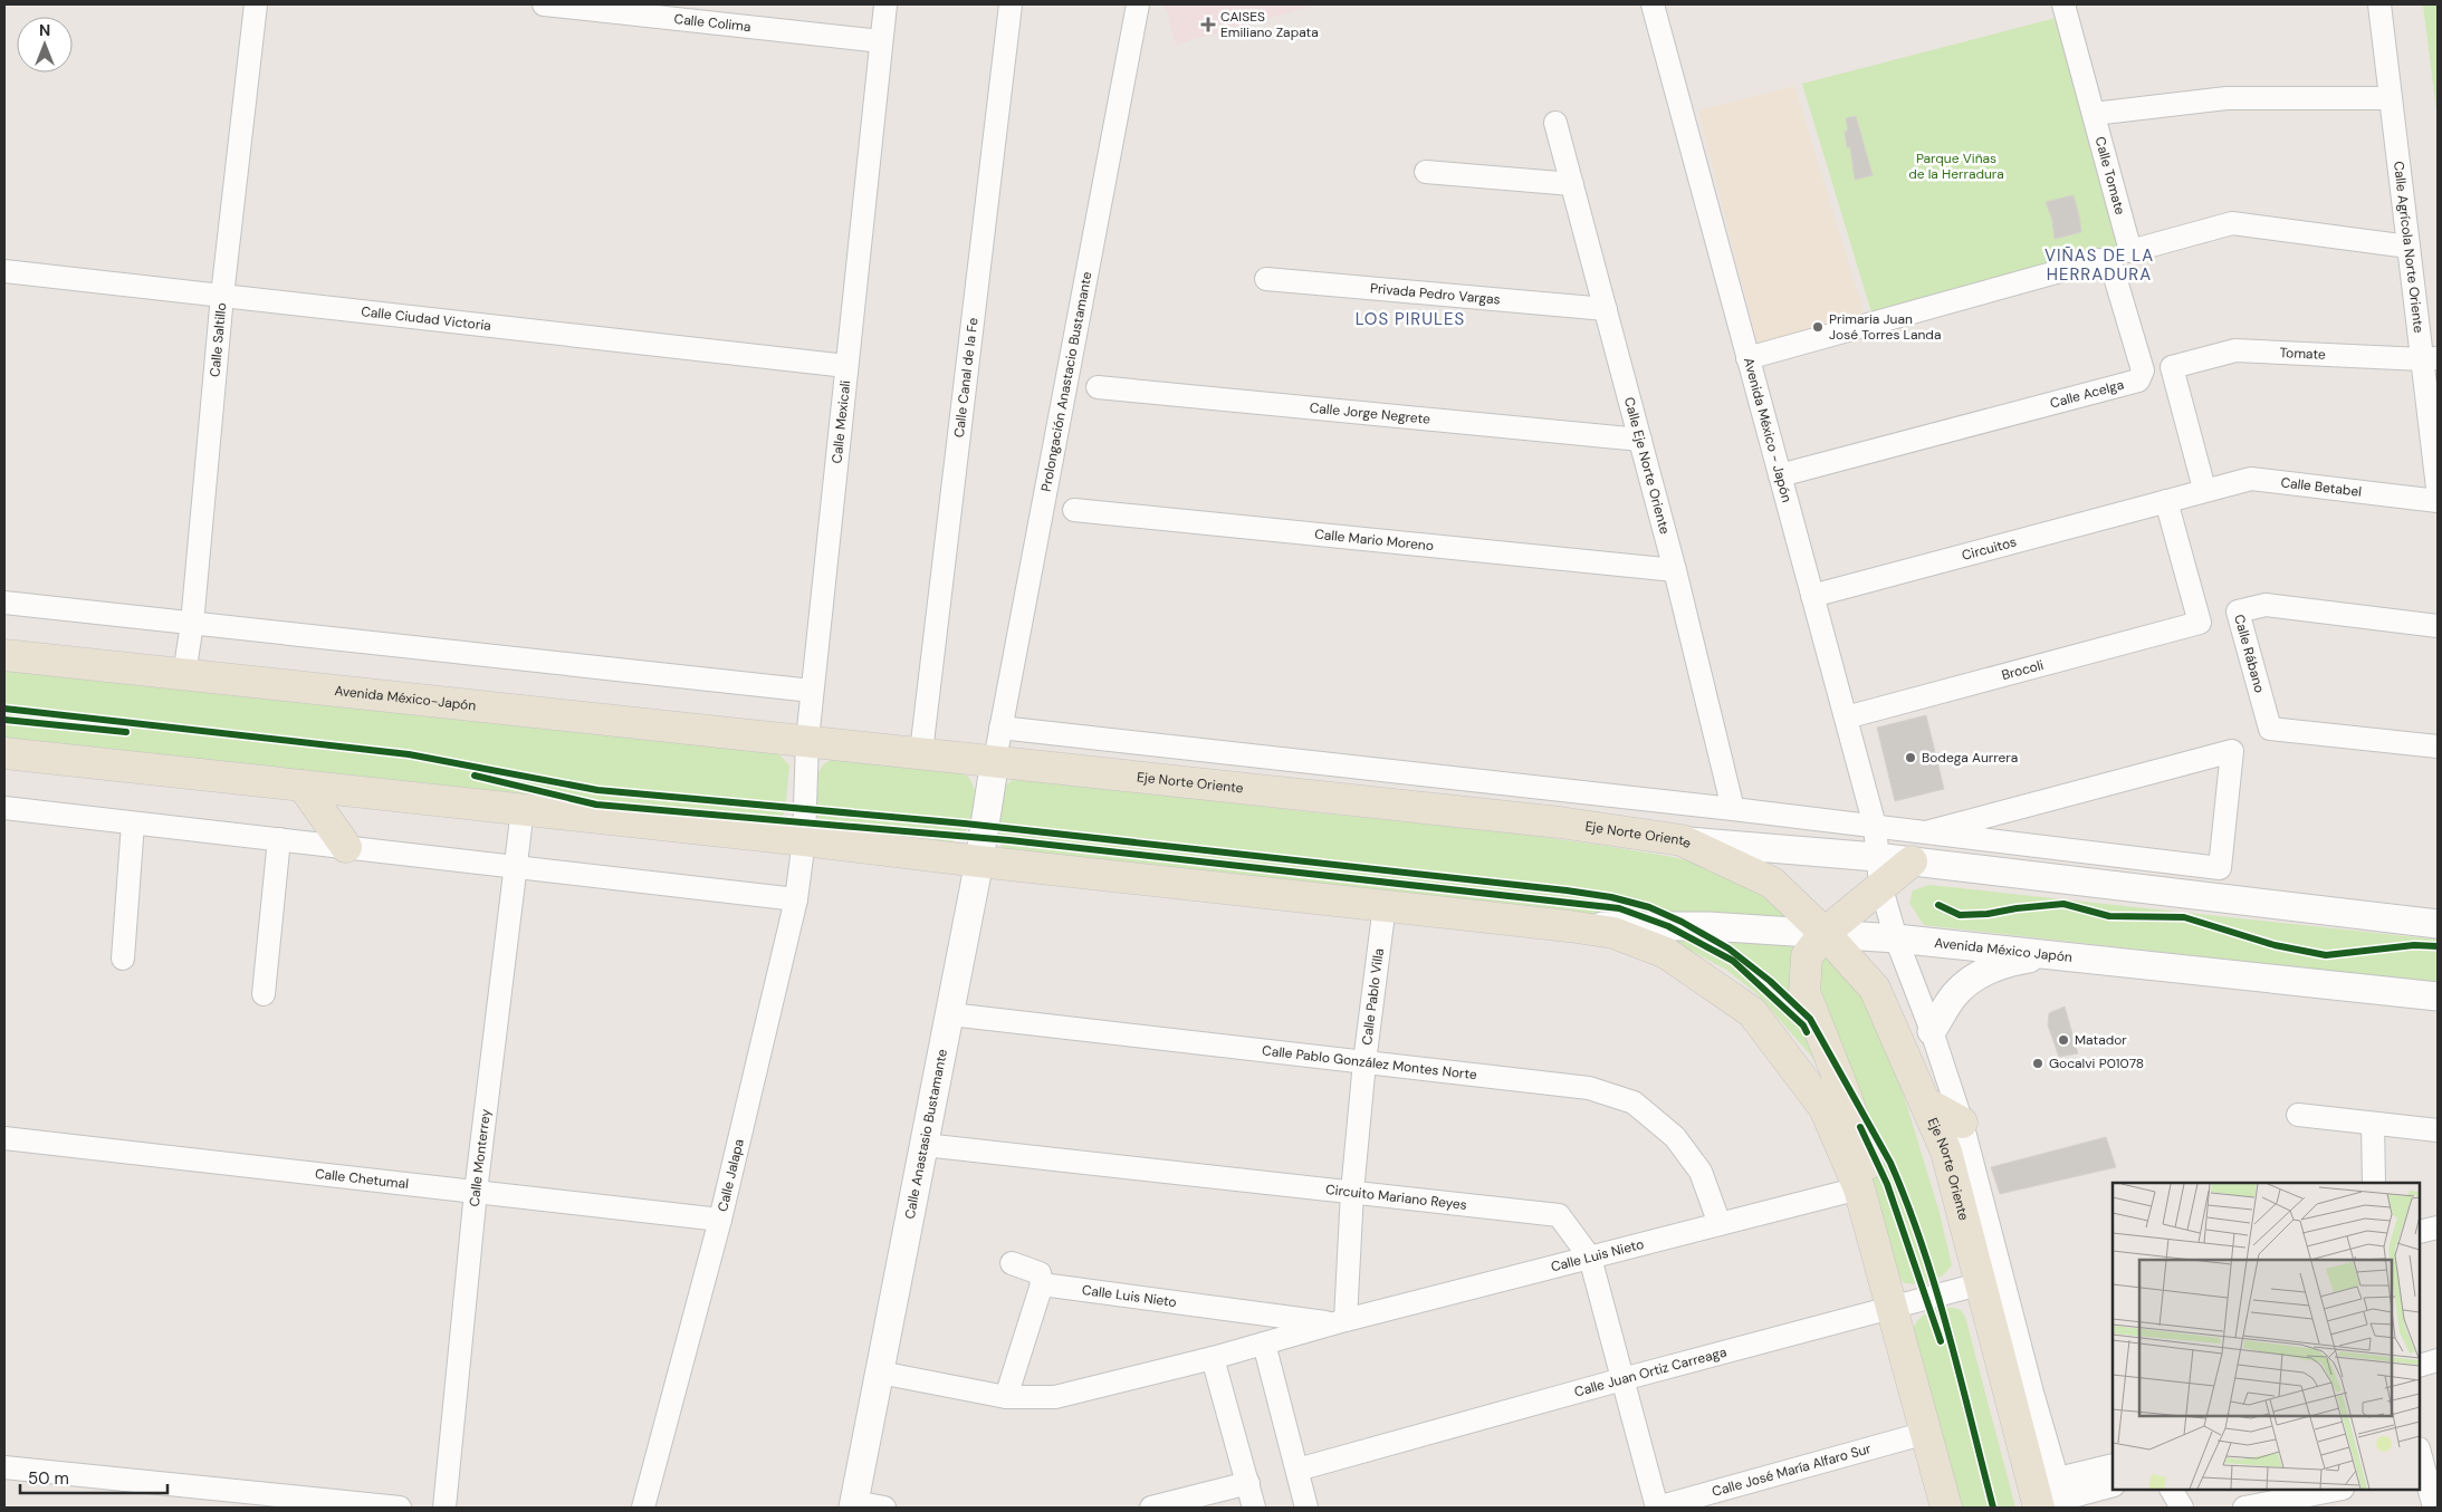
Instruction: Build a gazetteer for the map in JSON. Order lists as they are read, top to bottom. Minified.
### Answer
{"streets":{"main road":["Avenida México-Japón","Eje Norte Oriente"],"street":["Calle Colima","Calle Tomate","Calle Agrícola Norte Oriente","Privada Pedro Vargas","Calle Ciudad Victoria","Calle Saltillo","Tomate","Calle Canal de la Fe","Prolongación Anastacio Bustamante","Calle Acelga","Calle Jorge Negrete","Calle Mexicali","Avenida México - Japón","Calle Eje Norte Oriente","Calle Betabel","Calle Mario Moreno","Circuitos","Calle Rábano","Brocoli","Avenida México Japón","Calle Pablo Villa","Calle Pablo González Montes Norte","Calle Anastasio Bustamante","Calle Monterrey","Calle Jalapa","Calle Chetumal","Circuito Mariano Reyes","Calle Luis Nieto","Calle Juan Ortiz Carreaga","Calle José María Alfaro Sur"]},"crossings":[["Calle Colima","Calle Mexicali"],["Calle Tomate","Calle Agrícola Norte Oriente"],["Calle Agrícola Norte Oriente","Tomate"],["Privada Pedro Vargas","Calle Eje Norte Oriente"],["Calle Ciudad Victoria","Calle Saltillo"],["Calle Ciudad Victoria","Calle Mexicali"],["Calle Saltillo","Avenida México-Japón"],["Tomate","Calle Betabel"],["Calle Canal de la Fe","Eje Norte Oriente"],["Prolongación Anastacio Bustamante","Eje Norte Oriente"],["Prolongación Anastacio Bustamante","Calle Anastasio Bustamante"],["Calle Acelga","Avenida México - Japón"],["Calle Jorge Negrete","Calle Eje Norte Oriente"],["Calle Mexicali","Avenida México-Japón"],["Calle Mexicali","Eje Norte Oriente"],["Calle Mexicali","Calle Jalapa"],["Avenida México - Japón","Circuitos"],["Avenida México - Japón","Brocoli"],["Avenida México - Japón","Eje Norte Oriente"],["Avenida México - Japón","Avenida México Japón"],["Avenida México - Japón","Calle Juan Ortiz Carreaga"],["Calle Eje Norte Oriente","Calle Mario Moreno"],["Calle Betabel","Circuitos"],["Calle Betabel","Brocoli"],["Circuitos","Brocoli"],["Avenida México-Japón","Eje Norte Oriente"],["Eje Norte Oriente","Avenida México Japón"],["Eje Norte Oriente","Calle Anastasio Bustamante"],["Eje Norte Oriente","Calle Juan Ortiz Carreaga"],["Calle Pablo Villa","Calle Pablo González Montes Norte"],["Calle Pablo Villa","Circuito Mariano Reyes"],["Calle Pablo Villa","Calle Luis Nieto"],["Calle Pablo González Montes Norte","Calle Anastasio Bustamante"],["Calle Pablo González Montes Norte","Calle Luis Nieto"],["Calle Anastasio Bustamante","Circuito Mariano Reyes"],["Calle Anastasio Bustamante","Calle Luis Nieto"],["Calle Monterrey","Calle Chetumal"],["Calle Jalapa","Calle Chetumal"],["Circuito Mariano Reyes","Calle Luis Nieto"],["Circuito Mariano Reyes","Calle Juan Ortiz Carreaga"],["Circuito Mariano Reyes","Calle José María Alfaro Sur"]],"districts":["VIÑAS DE LA HERRADURA","LOS PIRULES"],"parks":["Parque Viñas de la Herradura"],"places":{"health":["CAISES Emiliano Zapata"],"other":["Primaria Juan José Torres Landa","Bodega Aurrera","Matador","Gocalvi P01078"]},"scale_bar":"50 m","north":"top"}
